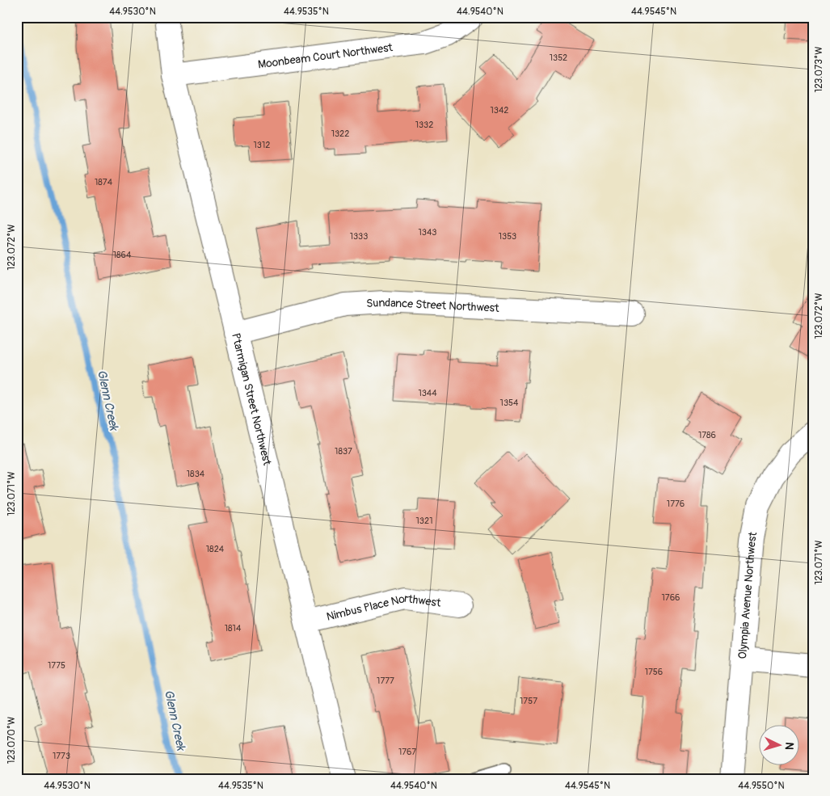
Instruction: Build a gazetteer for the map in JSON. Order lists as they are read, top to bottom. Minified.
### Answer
{"streets":{"street":["Moonbeam Court Northwest","Sundance Street Northwest","Ptarmigan Street Northwest","Olympia Avenue Northwest","Nimbus Place Northwest"]},"crossings":[["Moonbeam Court Northwest","Ptarmigan Street Northwest"],["Sundance Street Northwest","Ptarmigan Street Northwest"],["Ptarmigan Street Northwest","Nimbus Place Northwest"]],"water":["Glenn Creek"],"house_numbers":["1352","1342","1332","1322","1312","1874","1343","1333","1353","1864","1344","1354","1786","1837","1834","1776","1321","1824","1766","1814","1775","1756","1777","1757","1767","1773"],"north":"right","coordinates":["44.9530°N","44.9535°N","44.9540°N","44.9545°N","123.073°W","123.072°W","123.071°W","123.070°W","44.9550°N"]}
